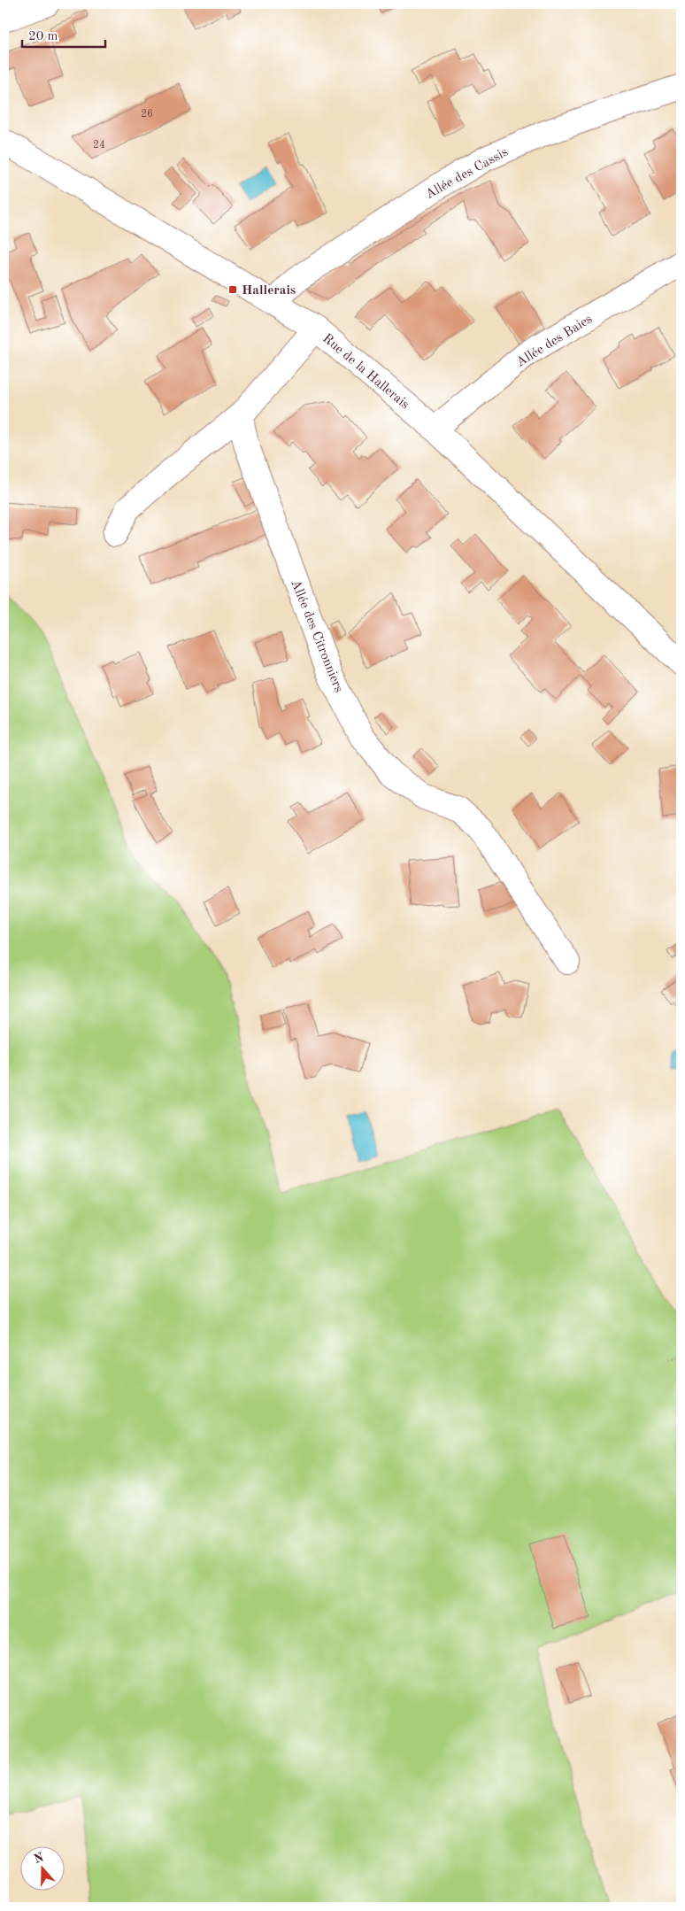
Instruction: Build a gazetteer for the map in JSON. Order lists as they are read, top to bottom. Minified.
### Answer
{"streets":{"street":["Allée des Cassis","Allée des Baies","Rue de la Hallerais","Allée des Citronniers"]},"crossings":[["Allée des Cassis","Rue de la Hallerais"],["Allée des Baies","Rue de la Hallerais"]],"places":{"transit":["Hallerais"]},"house_numbers":["26","24"],"scale_bar":"20 m","north":"top"}
